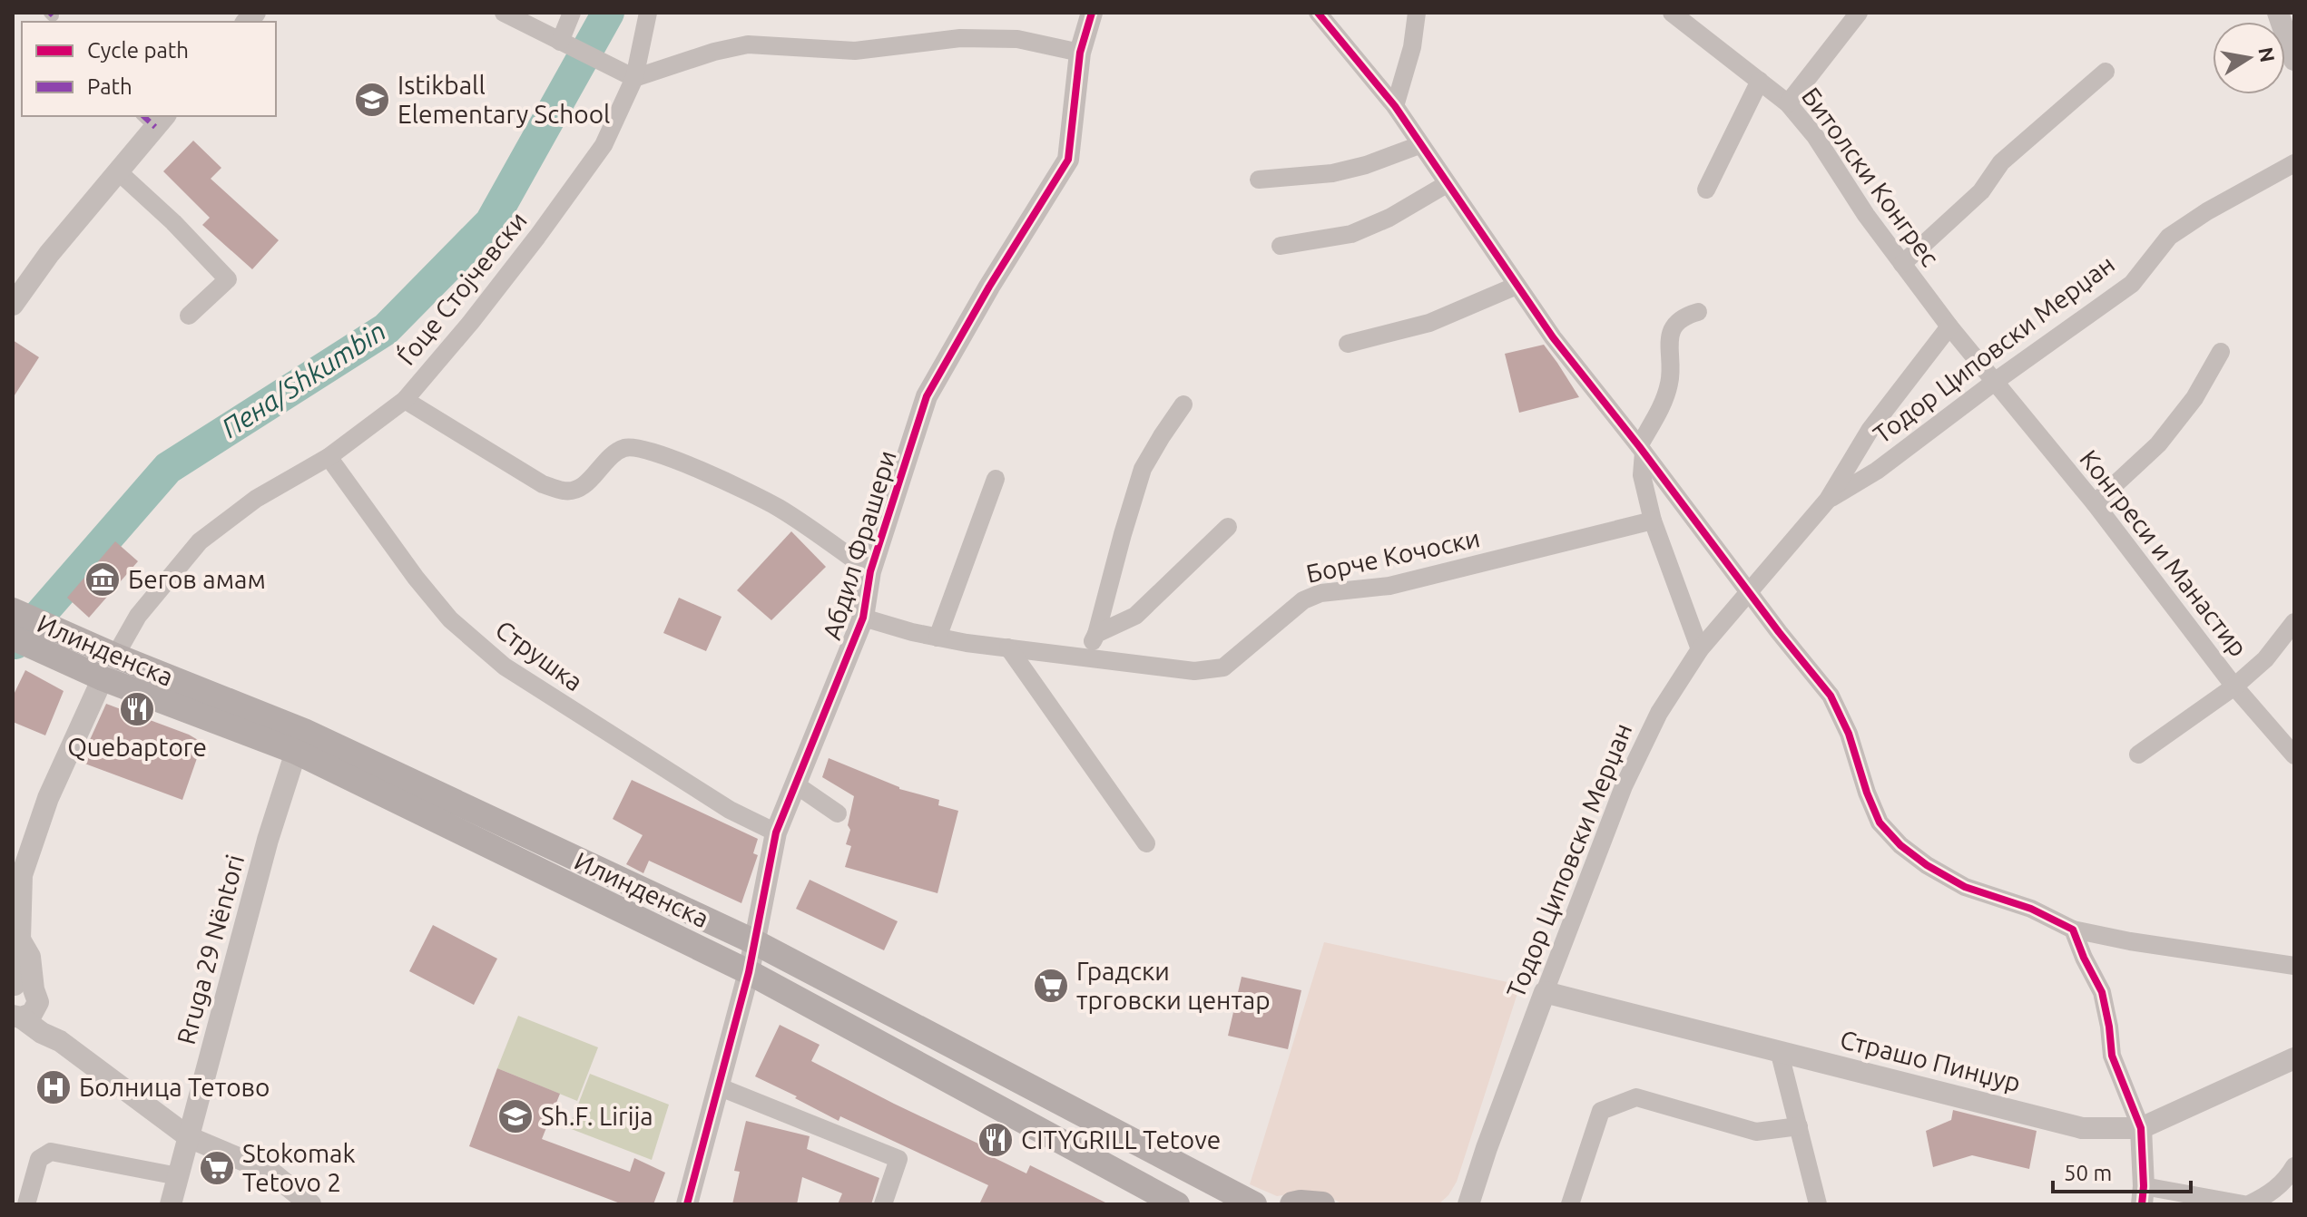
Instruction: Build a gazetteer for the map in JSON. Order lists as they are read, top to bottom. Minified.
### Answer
{"streets":{"main road":["Илинденска"],"street":["Битолски Конгрес","Ѓоце Стојчевски","Тодор Циповски Мерџан","Абдил Фрашери","Конгреси и Манастир","Борче Кочоски","Струшка","Rruga 29 Nëntori","Страшо Пинџур"]},"crossings":[["Битолски Конгрес","Тодор Циповски Мерџан"],["Битолски Конгрес","Конгреси и Манастир"],["Ѓоце Стојчевски","Илинденска"],["Ѓоце Стојчевски","Струшка"],["Тодор Циповски Мерџан","Конгреси и Манастир"],["Тодор Циповски Мерџан","Страшо Пинџур"],["Абдил Фрашери","Борче Кочоски"],["Абдил Фрашери","Илинденска"],["Абдил Фрашери","Струшка"],["Илинденска","Rruga 29 Nëntori"]],"water":["Пена/Shkumbin"],"places":{"school or university":["Istikball Elementary School","Sh.F. Lirija"],"museum":["Бегов амам"],"restaurant":["Quebaptore","CITYGRILL Tetove"],"supermarket":["Градски трговски центар","Stokomak Tetovo 2"],"hospital":["Болница Тетово"]},"legend":["Cycle path","Path"],"scale_bar":"50 m","north":"right"}
